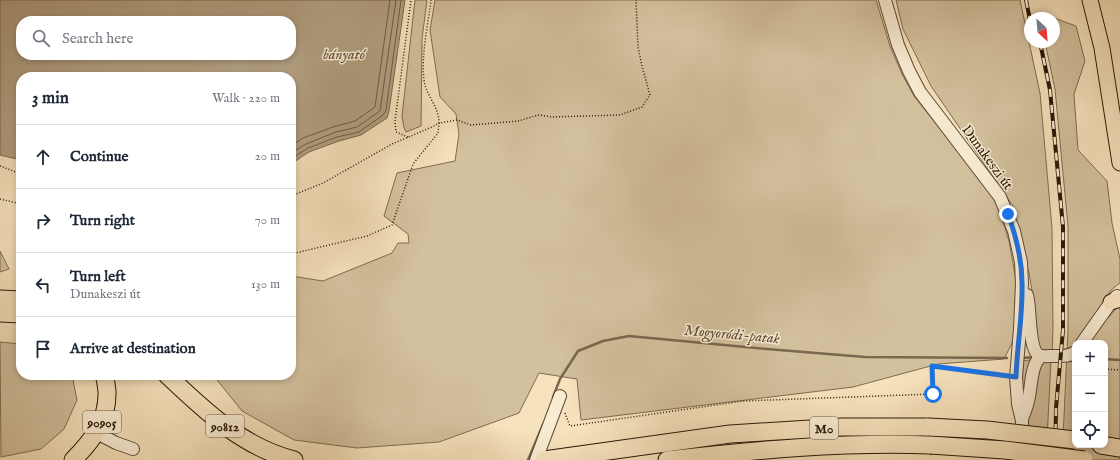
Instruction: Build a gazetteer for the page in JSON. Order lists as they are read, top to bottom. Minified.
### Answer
{"streets":{"highway":["90905","90812","M0"],"street":["Dunakeszi út"]},"water":["bányató","Mogyoródi-patak"],"north":"bottom right","page":{"search":"Search here","heading":["3 min","Walk · 220 m"],"list":[["Continue","20 m"],["Turn right","70 m"],["Turn left","Dunakeszi út","130 m"],"Arrive at destination"],"map_buttons":["+","−"]}}
